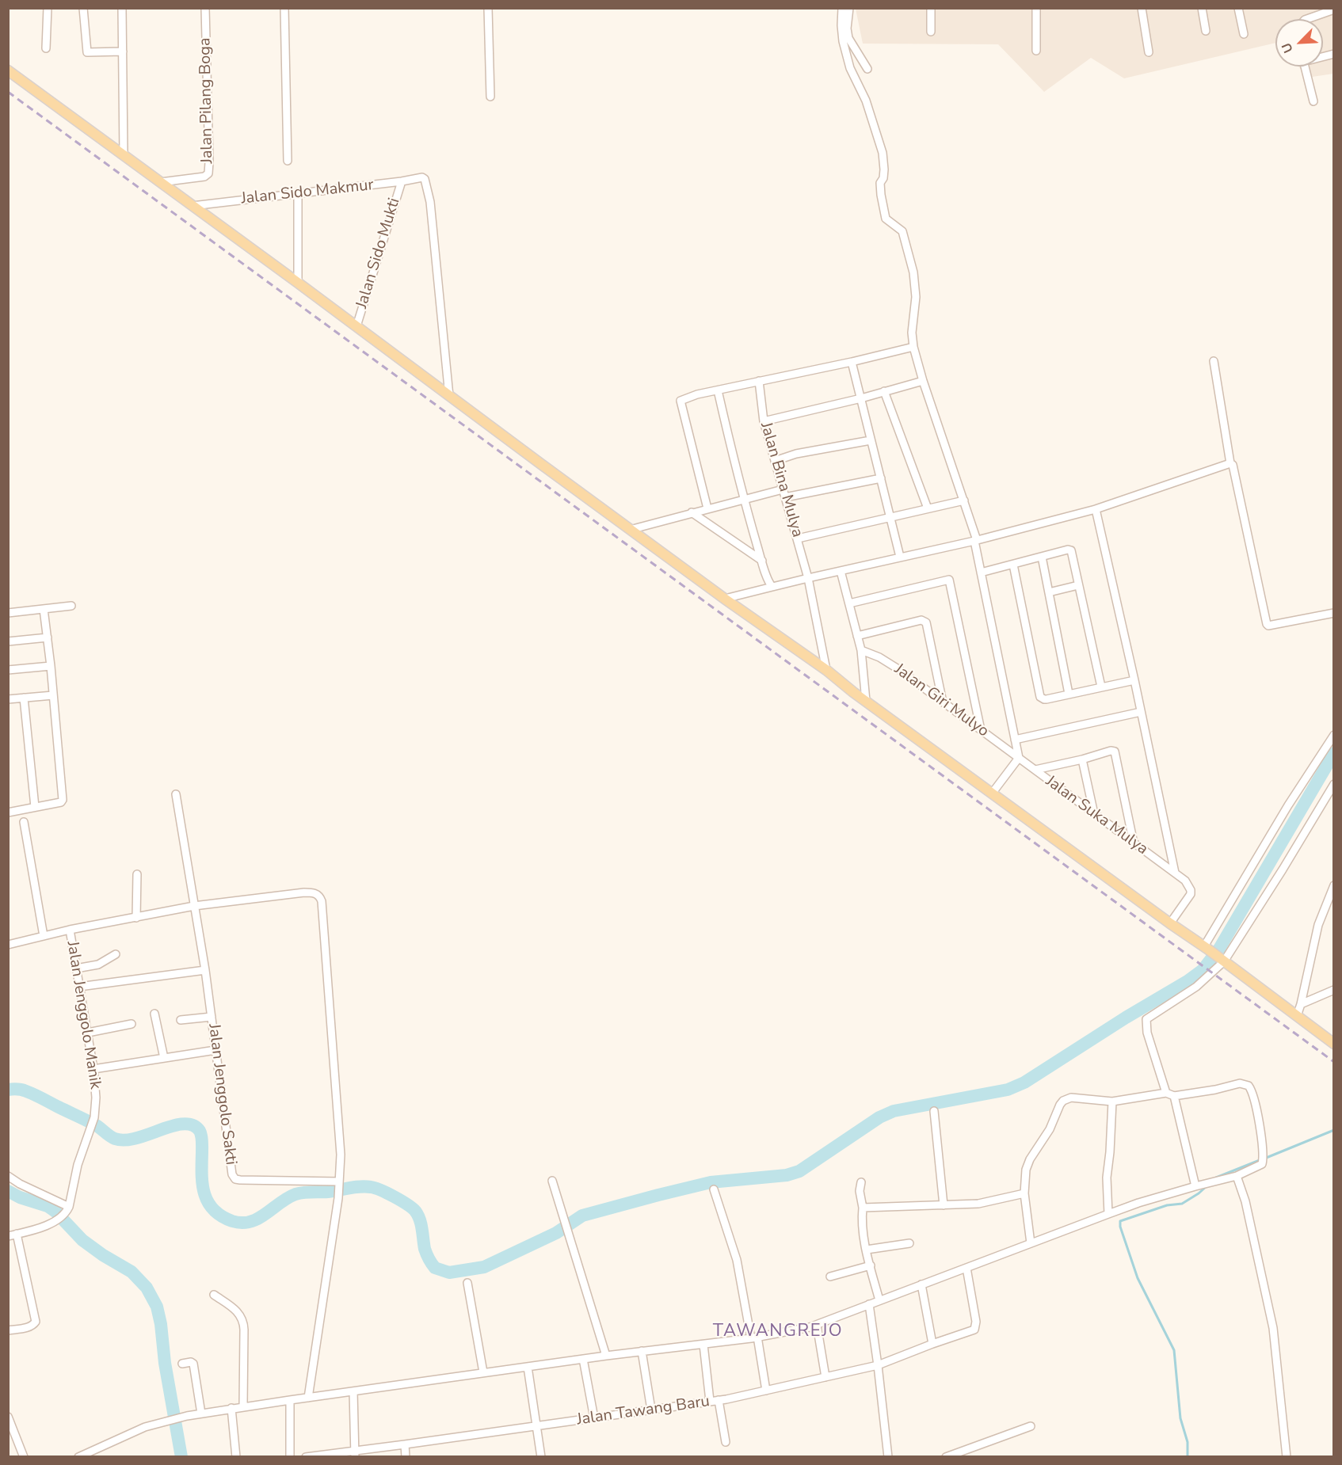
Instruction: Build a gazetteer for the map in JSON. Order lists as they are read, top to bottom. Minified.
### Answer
{"streets":{"street":["Jalan Pilang Boga","Jalan Sido Makmur","Jalan Sido Mukti","Jalan Bina Mulya","Jalan Giri Mulyo","Jalan Suka Mulya","Jalan Jenggolo Manik","Jalan Jenggolo Sakti","Jalan Tawang Baru"]},"crossings":[["Jalan Sido Makmur","Jalan Sido Mukti"],["Jalan Giri Mulyo","Jalan Suka Mulya"]],"districts":["TAWANGREJO"],"north":"bottom left"}
